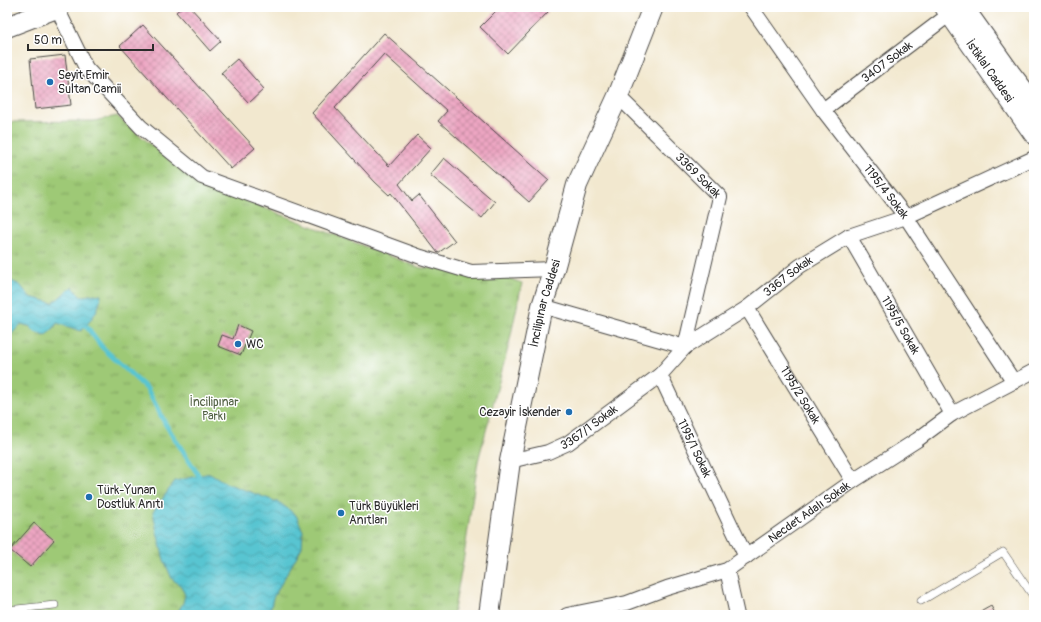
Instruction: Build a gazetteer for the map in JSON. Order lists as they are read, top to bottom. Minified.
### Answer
{"streets":{"main road":["İstiklal Caddesi","İncilipınar Caddesi"],"street":["3407 Sokak","3369 Sokak","1195/4 Sokak","3367 Sokak","1195/5 Sokak","1195/2 Sokak","3367/1 Sokak","1195/1 Sokak","Necdet Adalı Sokak"]},"crossings":[["3407 Sokak","İstiklal Caddesi"],["3407 Sokak","1195/4 Sokak"],["3369 Sokak","3367 Sokak"],["3369 Sokak","İncilipınar Caddesi"],["1195/4 Sokak","3367 Sokak"],["1195/4 Sokak","Necdet Adalı Sokak"],["3367 Sokak","1195/5 Sokak"],["3367 Sokak","1195/2 Sokak"],["İncilipınar Caddesi","3367/1 Sokak"],["1195/5 Sokak","Necdet Adalı Sokak"],["1195/2 Sokak","Necdet Adalı Sokak"],["3367/1 Sokak","1195/1 Sokak"],["1195/1 Sokak","Necdet Adalı Sokak"]],"parks":["İncilipınar Parkı"],"places":["Seyit Emir Sultan Camii","WC","Cezayir İskender","Türk-Yunan Dostluk Anıtı","Türk Büyükleri Anıtları"],"scale_bar":"50 m"}
